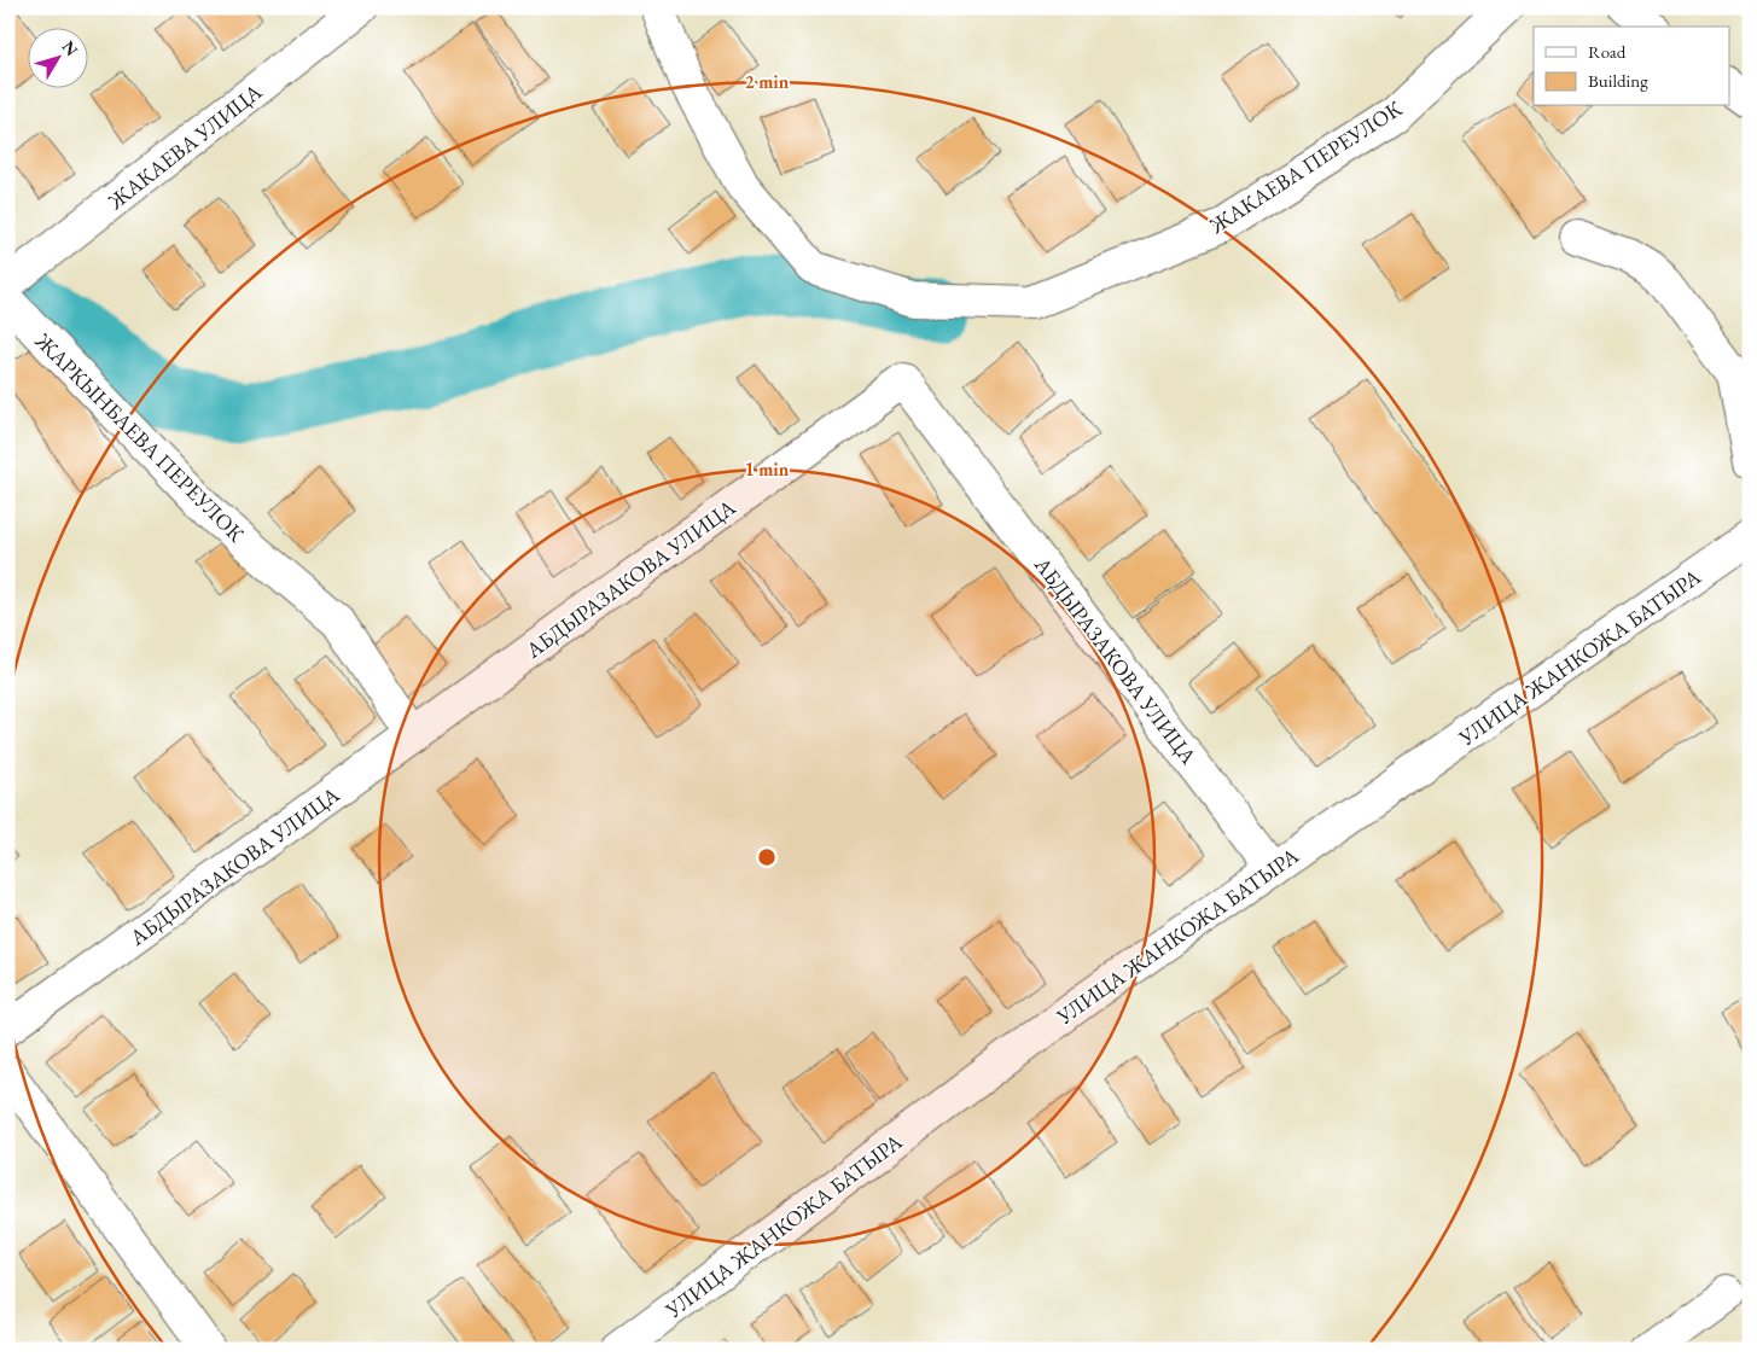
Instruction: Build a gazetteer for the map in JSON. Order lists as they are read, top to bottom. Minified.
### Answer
{"streets":{"street":["ЖАКАЕВА УЛИЦА","ЖАКАЕВА ПЕРЕУЛОК","ЖАРКЫНБАЕВА ПЕРЕУЛОК","АБДЫРАЗАКОВА УЛИЦА","УЛИЦА ЖАНКОЖА БАТЫРА"]},"crossings":[["ЖАРКЫНБАЕВА ПЕРЕУЛОК","АБДЫРАЗАКОВА УЛИЦА"],["АБДЫРАЗАКОВА УЛИЦА","УЛИЦА ЖАНКОЖА БАТЫРА"]],"legend":["Road","Building"],"north":"top right","rings":["2 min","1 min"]}
